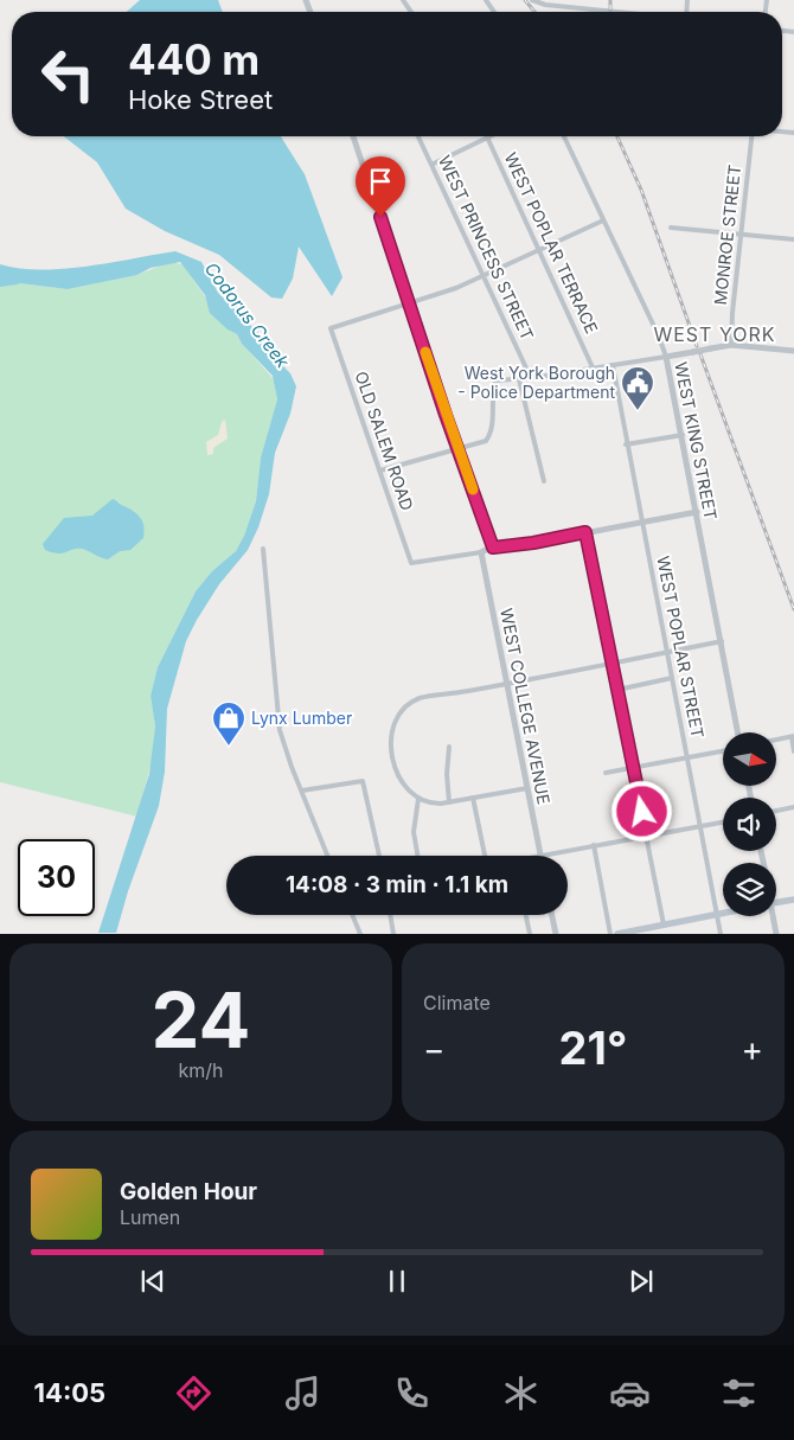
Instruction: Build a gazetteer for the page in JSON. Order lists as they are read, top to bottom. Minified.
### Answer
{"streets":{"street":["MONROE STREET","WEST POPLAR TERRACE","WEST PRINCESS STREET","OLD SALEM ROAD","WEST KING STREET","WEST POPLAR STREET","WEST COLLEGE AVENUE"]},"crossings":[["OLD SALEM ROAD","WEST COLLEGE AVENUE"]],"districts":["WEST YORK"],"water":["Codorus Creek"],"places":{"public building":["West York Borough - Police Department"],"shop":["Lynx Lumber"]},"north":"right","page":{"turn":["440 m","Hoke Street"],"limit":"30","trip":"14:08 · 3 min · 1.1 km","tile":[["24","km/h"],"Climate"],"heat":["−","21°","+"],"song":["Golden Hour","Lumen"],"tabs":"14:05"}}
